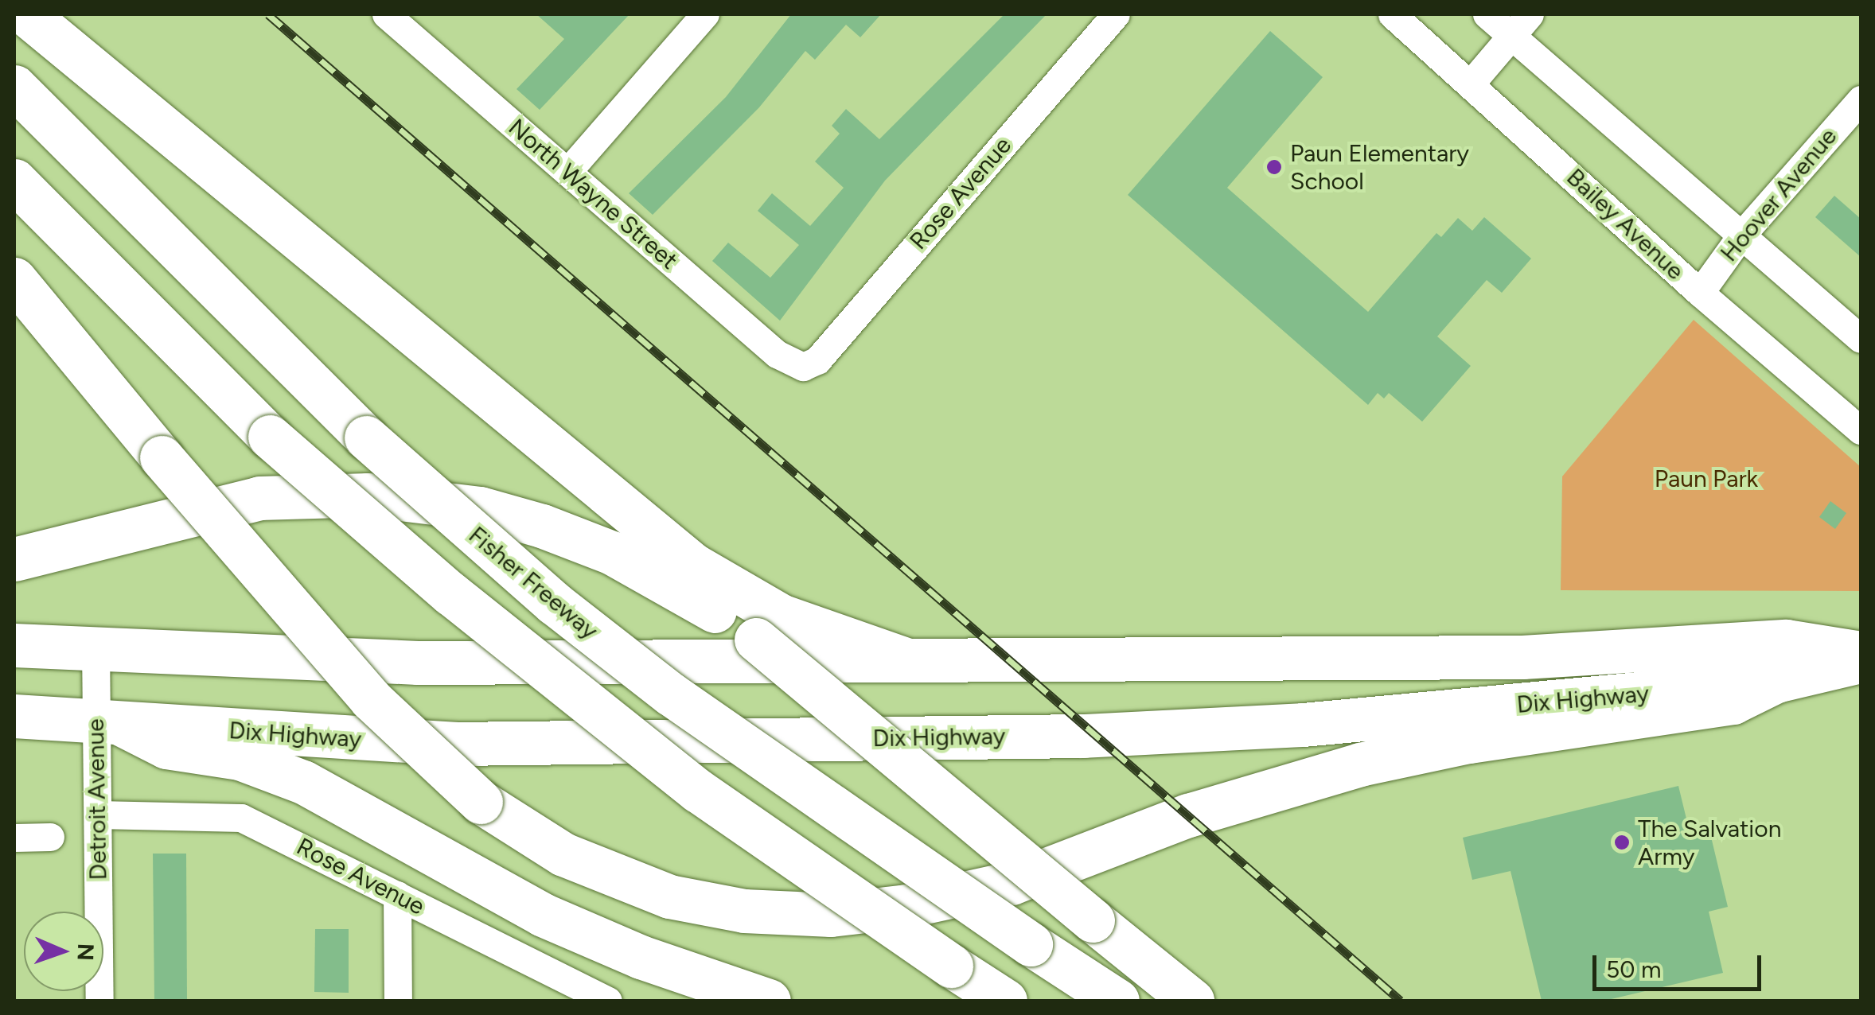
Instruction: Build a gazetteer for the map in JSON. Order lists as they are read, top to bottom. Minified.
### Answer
{"streets":{"main road":["Fisher Freeway","Dix Highway"],"street":["Rose Avenue","North Wayne Street","Hoover Avenue","Bailey Avenue","Detroit Avenue"]},"crossings":[["Rose Avenue","North Wayne Street"],["Rose Avenue","Detroit Avenue"],["Hoover Avenue","Bailey Avenue"],["Dix Highway","Detroit Avenue"]],"parks":["Paun Park"],"places":["Paun Elementary School","The Salvation Army"],"scale_bar":"50 m","north":"right"}
